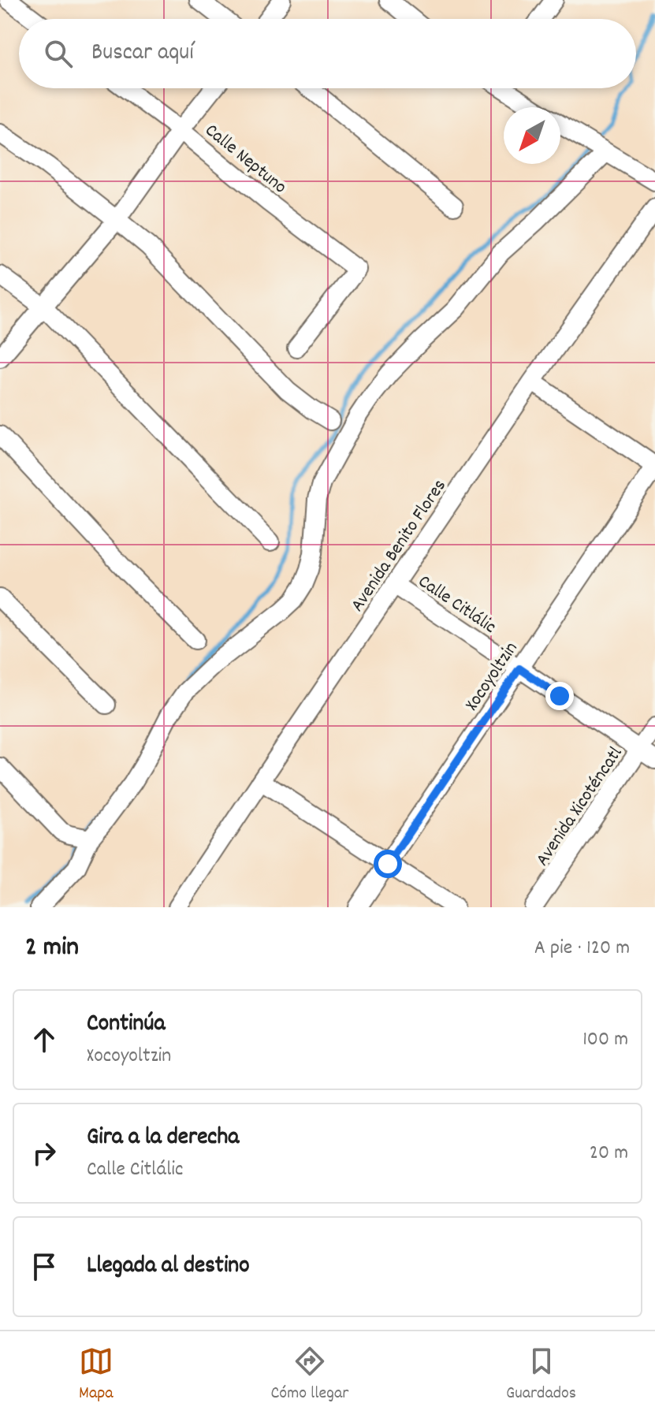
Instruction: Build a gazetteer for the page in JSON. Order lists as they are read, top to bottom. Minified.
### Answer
{"streets":{"street":["Calle Neptuno","Avenida Benito Flores","Calle Citlálic","Xocoyoltzin","Avenida Xicoténcatl"]},"crossings":[["Avenida Benito Flores","Calle Citlálic"],["Calle Citlálic","Xocoyoltzin"],["Calle Citlálic","Avenida Xicoténcatl"]],"north":"bottom left","page":{"search":"Buscar aquí","heading":["2 min","A pie · 120 m"],"list":[["Continúa","Xocoyoltzin","100 m"],["Gira a la derecha","Calle Citlálic","20 m"],"Llegada al destino"],"nav":["Mapa","Cómo llegar","Guardados"]}}
